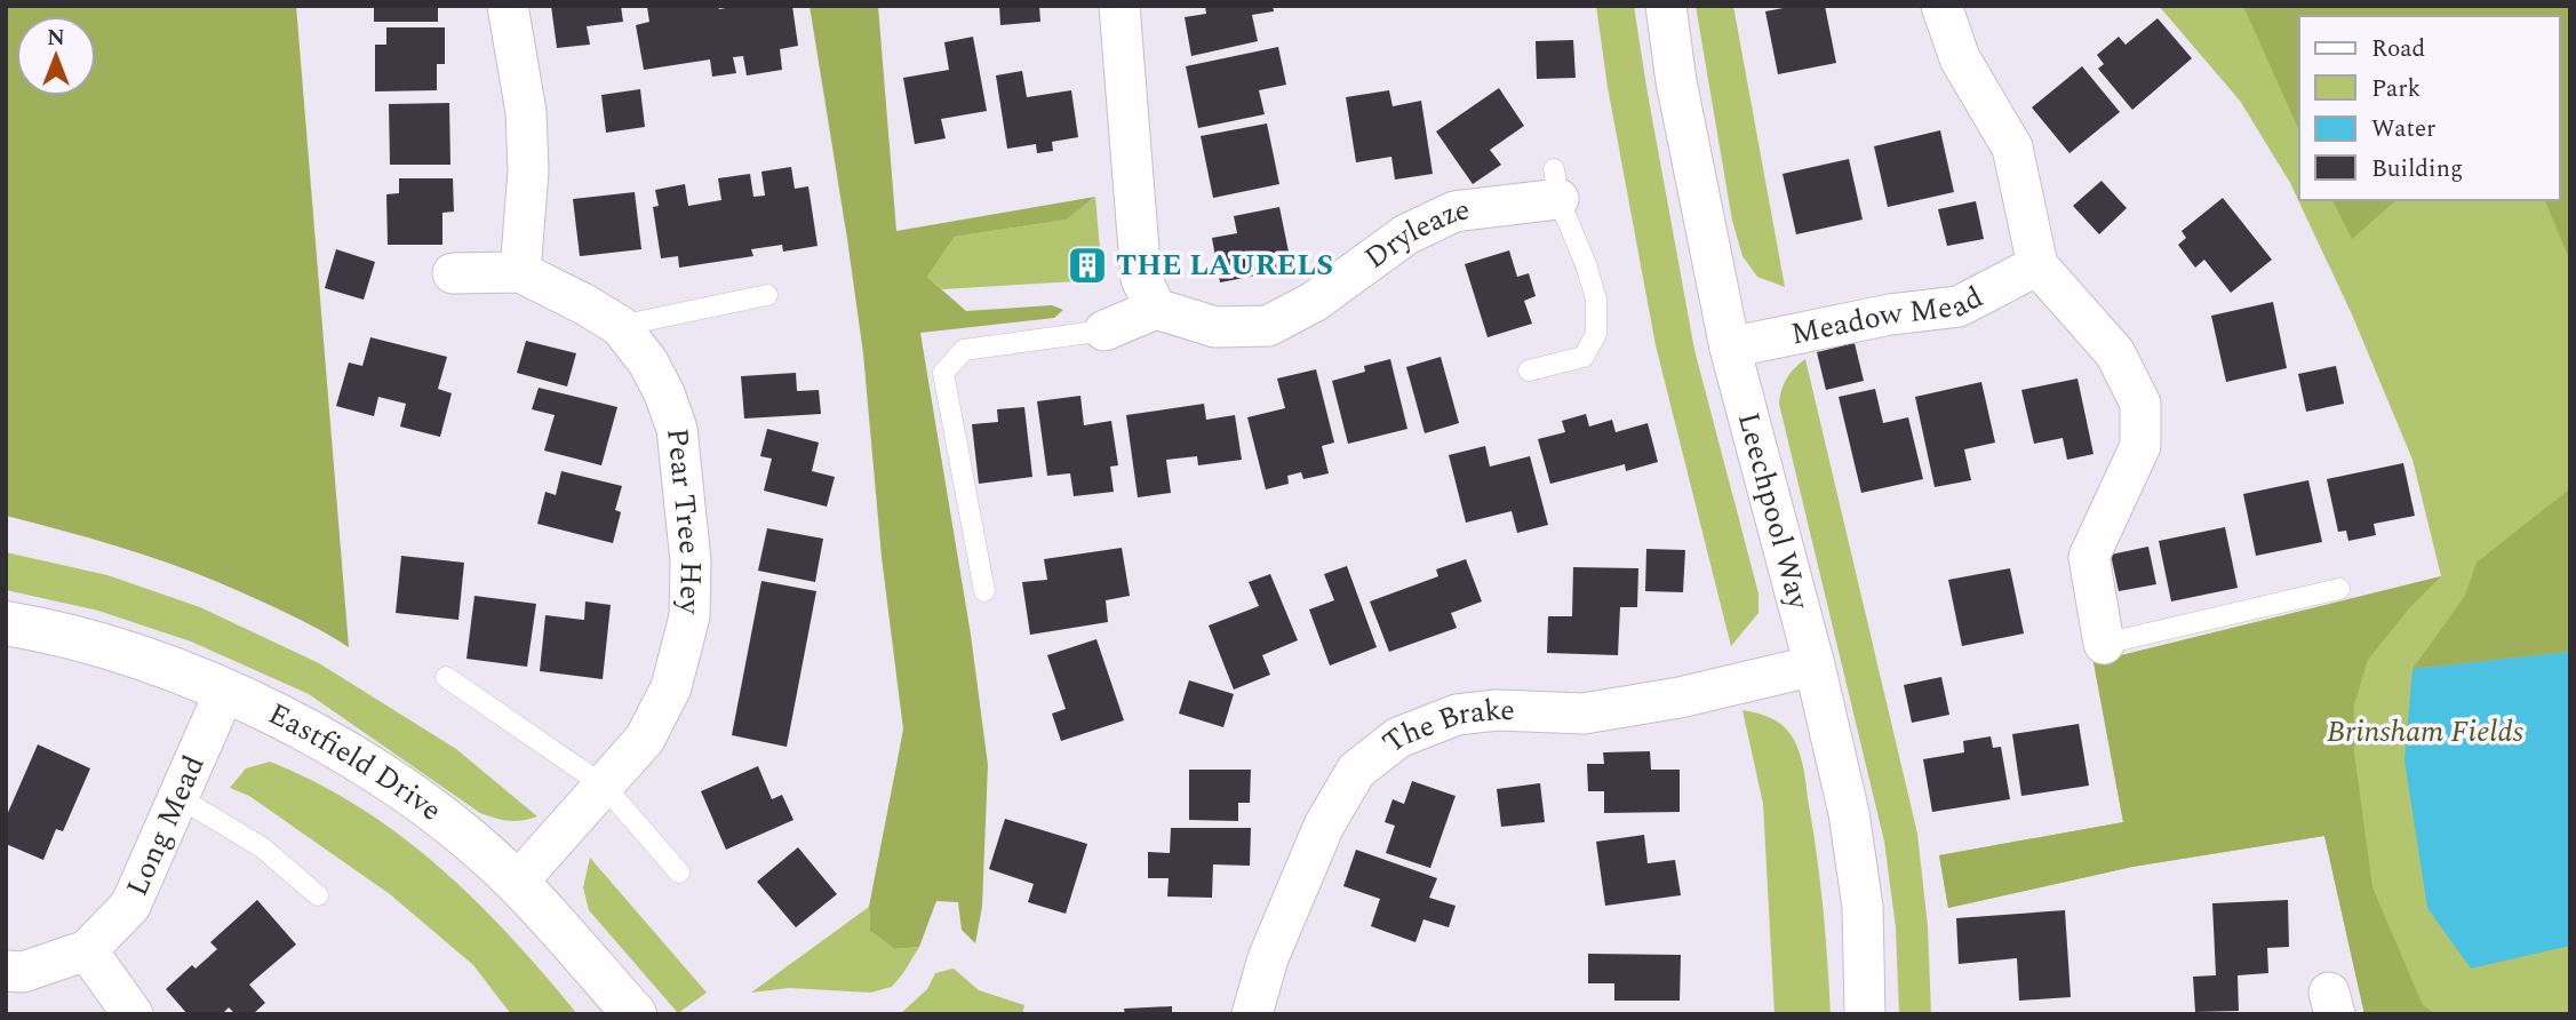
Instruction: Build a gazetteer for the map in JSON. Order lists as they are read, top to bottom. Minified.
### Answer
{"streets":{"street":["Dryleaze","Meadow Mead","Leechpool Way","Pear Tree Hey","The Brake","Eastfield Drive","Long Mead"]},"crossings":[["Meadow Mead","Leechpool Way"],["Leechpool Way","The Brake"],["Pear Tree Hey","Eastfield Drive"],["Eastfield Drive","Long Mead"]],"parks":["Brinsham Fields"],"places":{"building":["THE LAURELS"]},"legend":["Road","Park","Water","Building"],"north":"top"}
